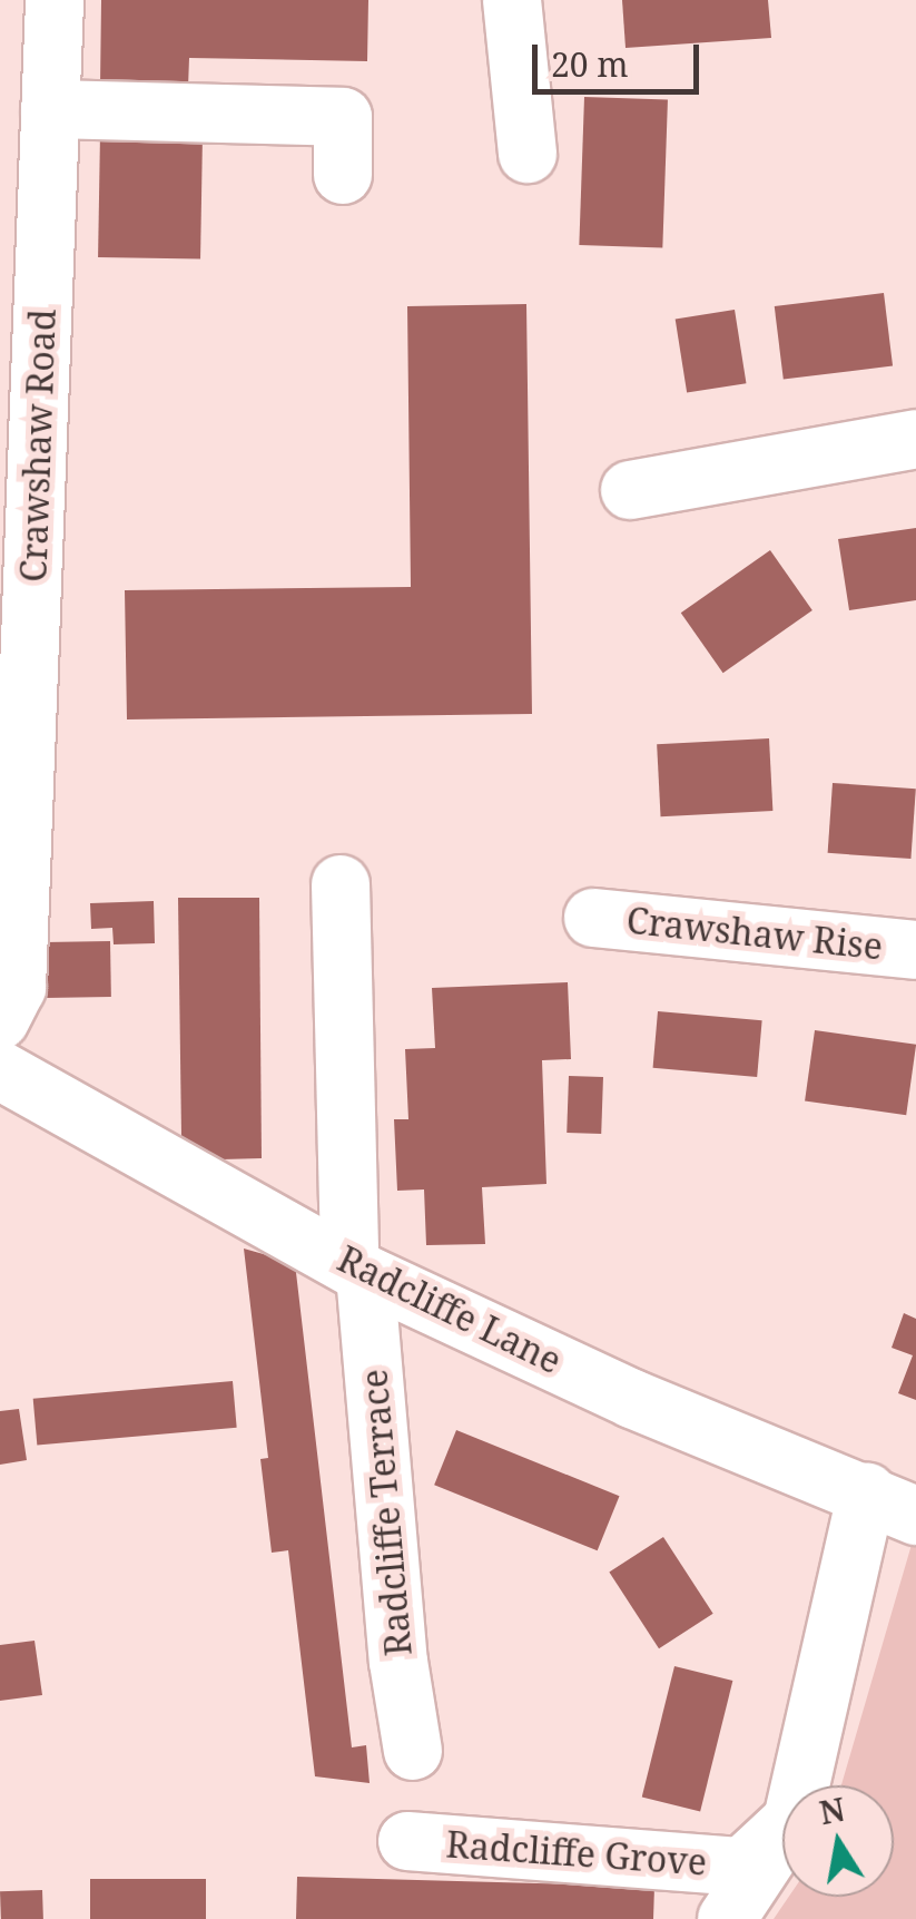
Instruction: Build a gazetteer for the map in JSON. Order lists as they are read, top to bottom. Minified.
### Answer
{"streets":{"street":["Crawshaw Road","Crawshaw Rise","Radcliffe Lane","Radcliffe Terrace","Radcliffe Grove"]},"crossings":[["Radcliffe Lane","Radcliffe Terrace"]],"scale_bar":"20 m","north":"top"}
